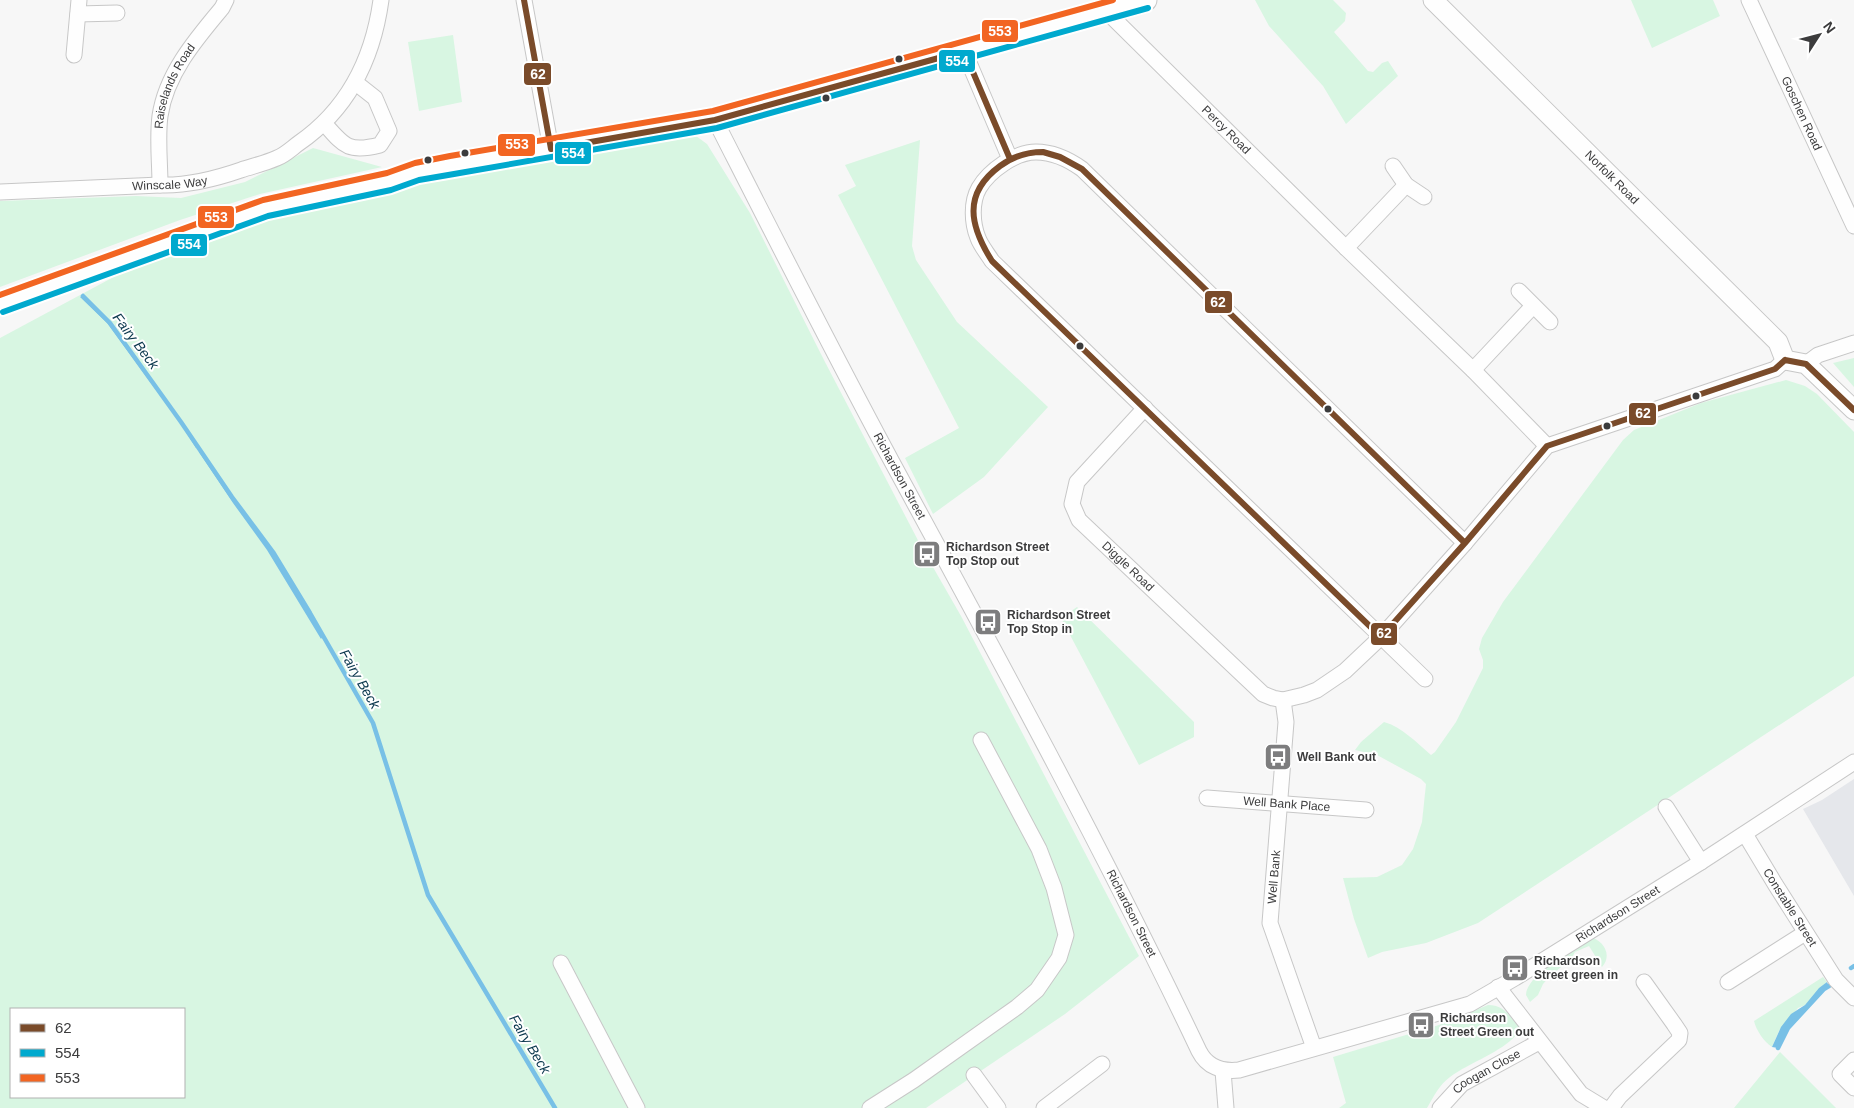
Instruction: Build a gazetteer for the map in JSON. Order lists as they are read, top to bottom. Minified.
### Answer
{"streets":{"street":["Raiselands Road","Goschen Road","Percy Road","Norfolk Road","Winscale Way","Richardson Street","Diggle Road","Well Bank Place","Well Bank","Constable Street","Coogan Close"]},"crossings":[["Raiselands Road","Winscale Way"],["Richardson Street","Well Bank"],["Richardson Street","Constable Street"],["Diggle Road","Well Bank"],["Well Bank Place","Well Bank"]],"water":["Fairy Beck"],"places":{"bus stop":["Richardson Street Top Stop out","Richardson Street Top Stop in","Well Bank out","Richardson Street green in","Richardson Street Green out"]},"lines":["transit line 62","transit line 553","transit line 554"],"legend":["62","554","553"],"north":"top right"}
